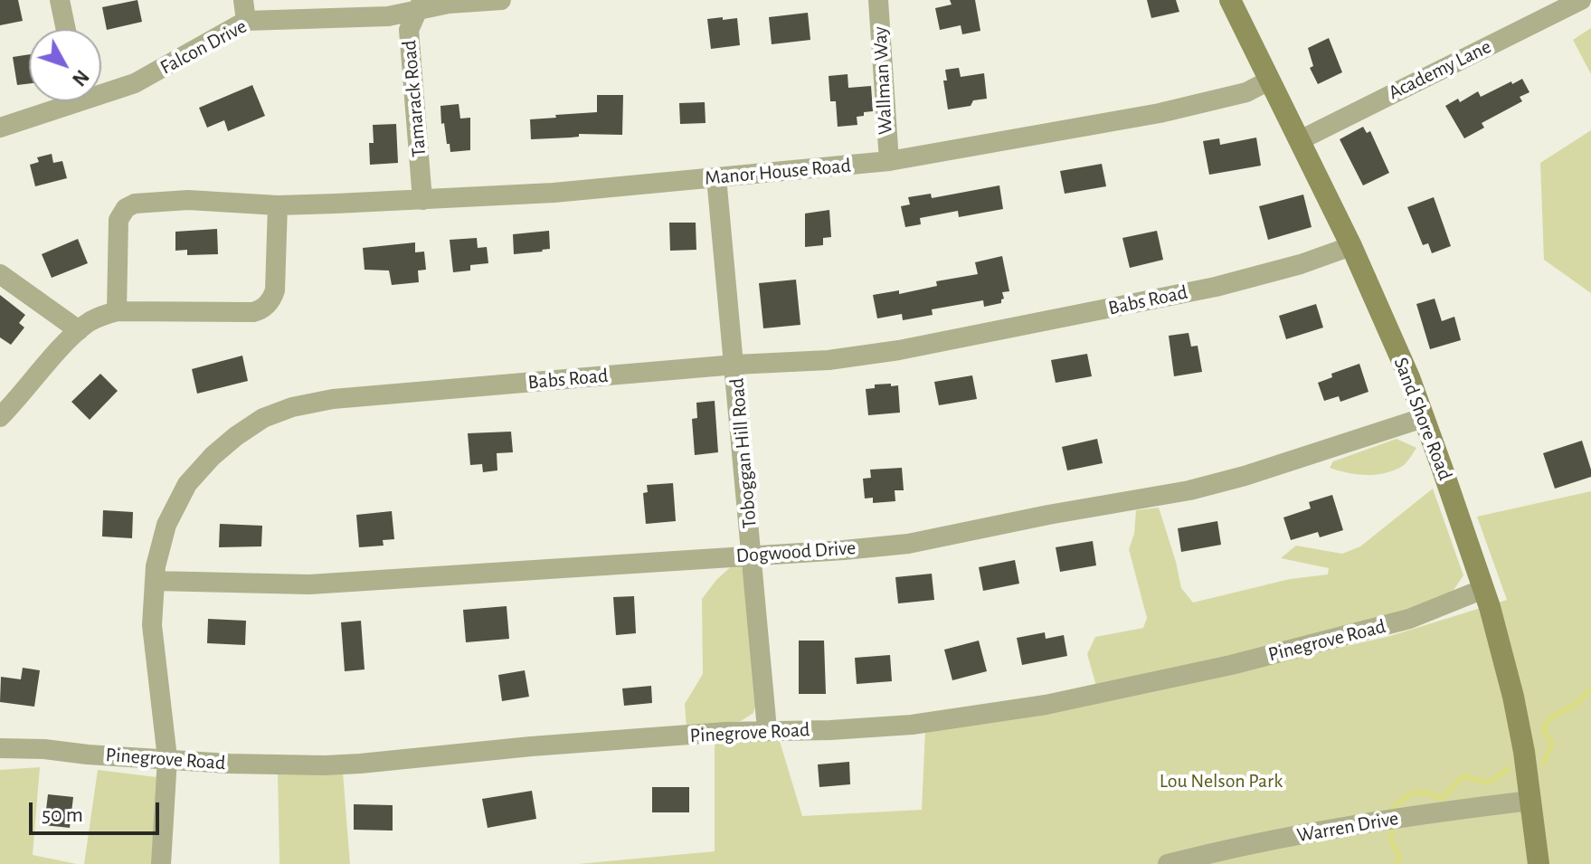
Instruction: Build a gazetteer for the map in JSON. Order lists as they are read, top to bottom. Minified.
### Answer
{"streets":{"street":["Falcon Drive","Academy Lane","Wallman Way","Tamarack Road","Manor House Road","Babs Road","Sand Shore Road","Toboggan Hill Road","Dogwood Drive","Pinegrove Road","Warren Drive"]},"crossings":[["Falcon Drive","Tamarack Road"],["Academy Lane","Sand Shore Road"],["Wallman Way","Manor House Road"],["Tamarack Road","Manor House Road"],["Manor House Road","Sand Shore Road"],["Manor House Road","Toboggan Hill Road"],["Babs Road","Sand Shore Road"],["Babs Road","Toboggan Hill Road"],["Babs Road","Dogwood Drive"],["Babs Road","Pinegrove Road"],["Sand Shore Road","Dogwood Drive"],["Sand Shore Road","Pinegrove Road"],["Sand Shore Road","Warren Drive"],["Toboggan Hill Road","Dogwood Drive"],["Toboggan Hill Road","Pinegrove Road"]],"parks":["Lou Nelson Park"],"scale_bar":"50 m","north":"bottom right"}
